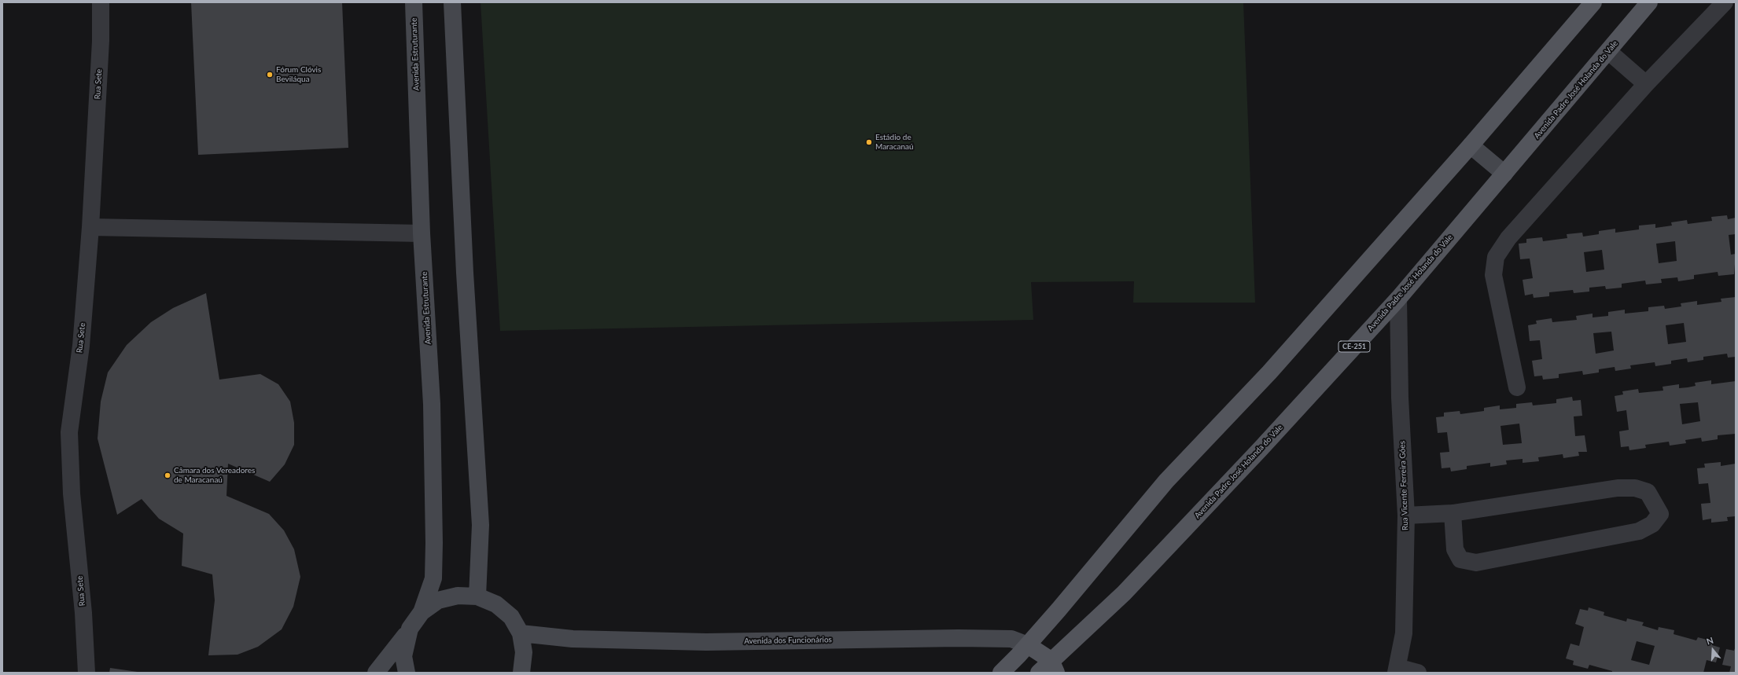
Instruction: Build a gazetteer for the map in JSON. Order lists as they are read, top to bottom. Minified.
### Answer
{"streets":{"main road":["Avenida Padre José Holanda do Vale","CE-251","Avenida dos Funcionários"],"street":["Avenida Estruturante","Rua Sete","Rua Vicente Ferreira Góes"]},"crossings":[["Avenida Estruturante","Avenida dos Funcionários"],["Avenida Padre José Holanda do Vale","Rua Vicente Ferreira Góes"],["Avenida Padre José Holanda do Vale","Avenida dos Funcionários"]],"places":["Fórum Clóvis Beviláqua","Estádio de Maracanaú","Câmara dos Vereadores de Maracanaú"],"north":"top"}
